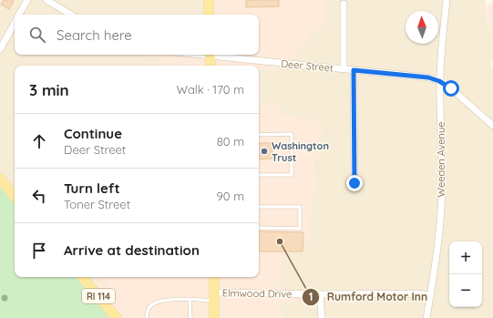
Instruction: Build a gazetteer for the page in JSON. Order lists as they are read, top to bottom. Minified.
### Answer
{"streets":{"main road":["RI 114"],"street":["Deer Street","Weeden Avenue","Elmwood Drive"]},"crossings":[["Deer Street","Weeden Avenue"],["Weeden Avenue","Elmwood Drive"]],"places":["Washington Trust","Rumford Motor Inn"],"north":"top","page":{"search":"Search here","heading":["3 min","Walk · 170 m"],"list":[["Continue","Deer Street","80 m"],["Turn left","Toner Street","90 m"],"Arrive at destination"],"map_buttons":["+","−"]}}
